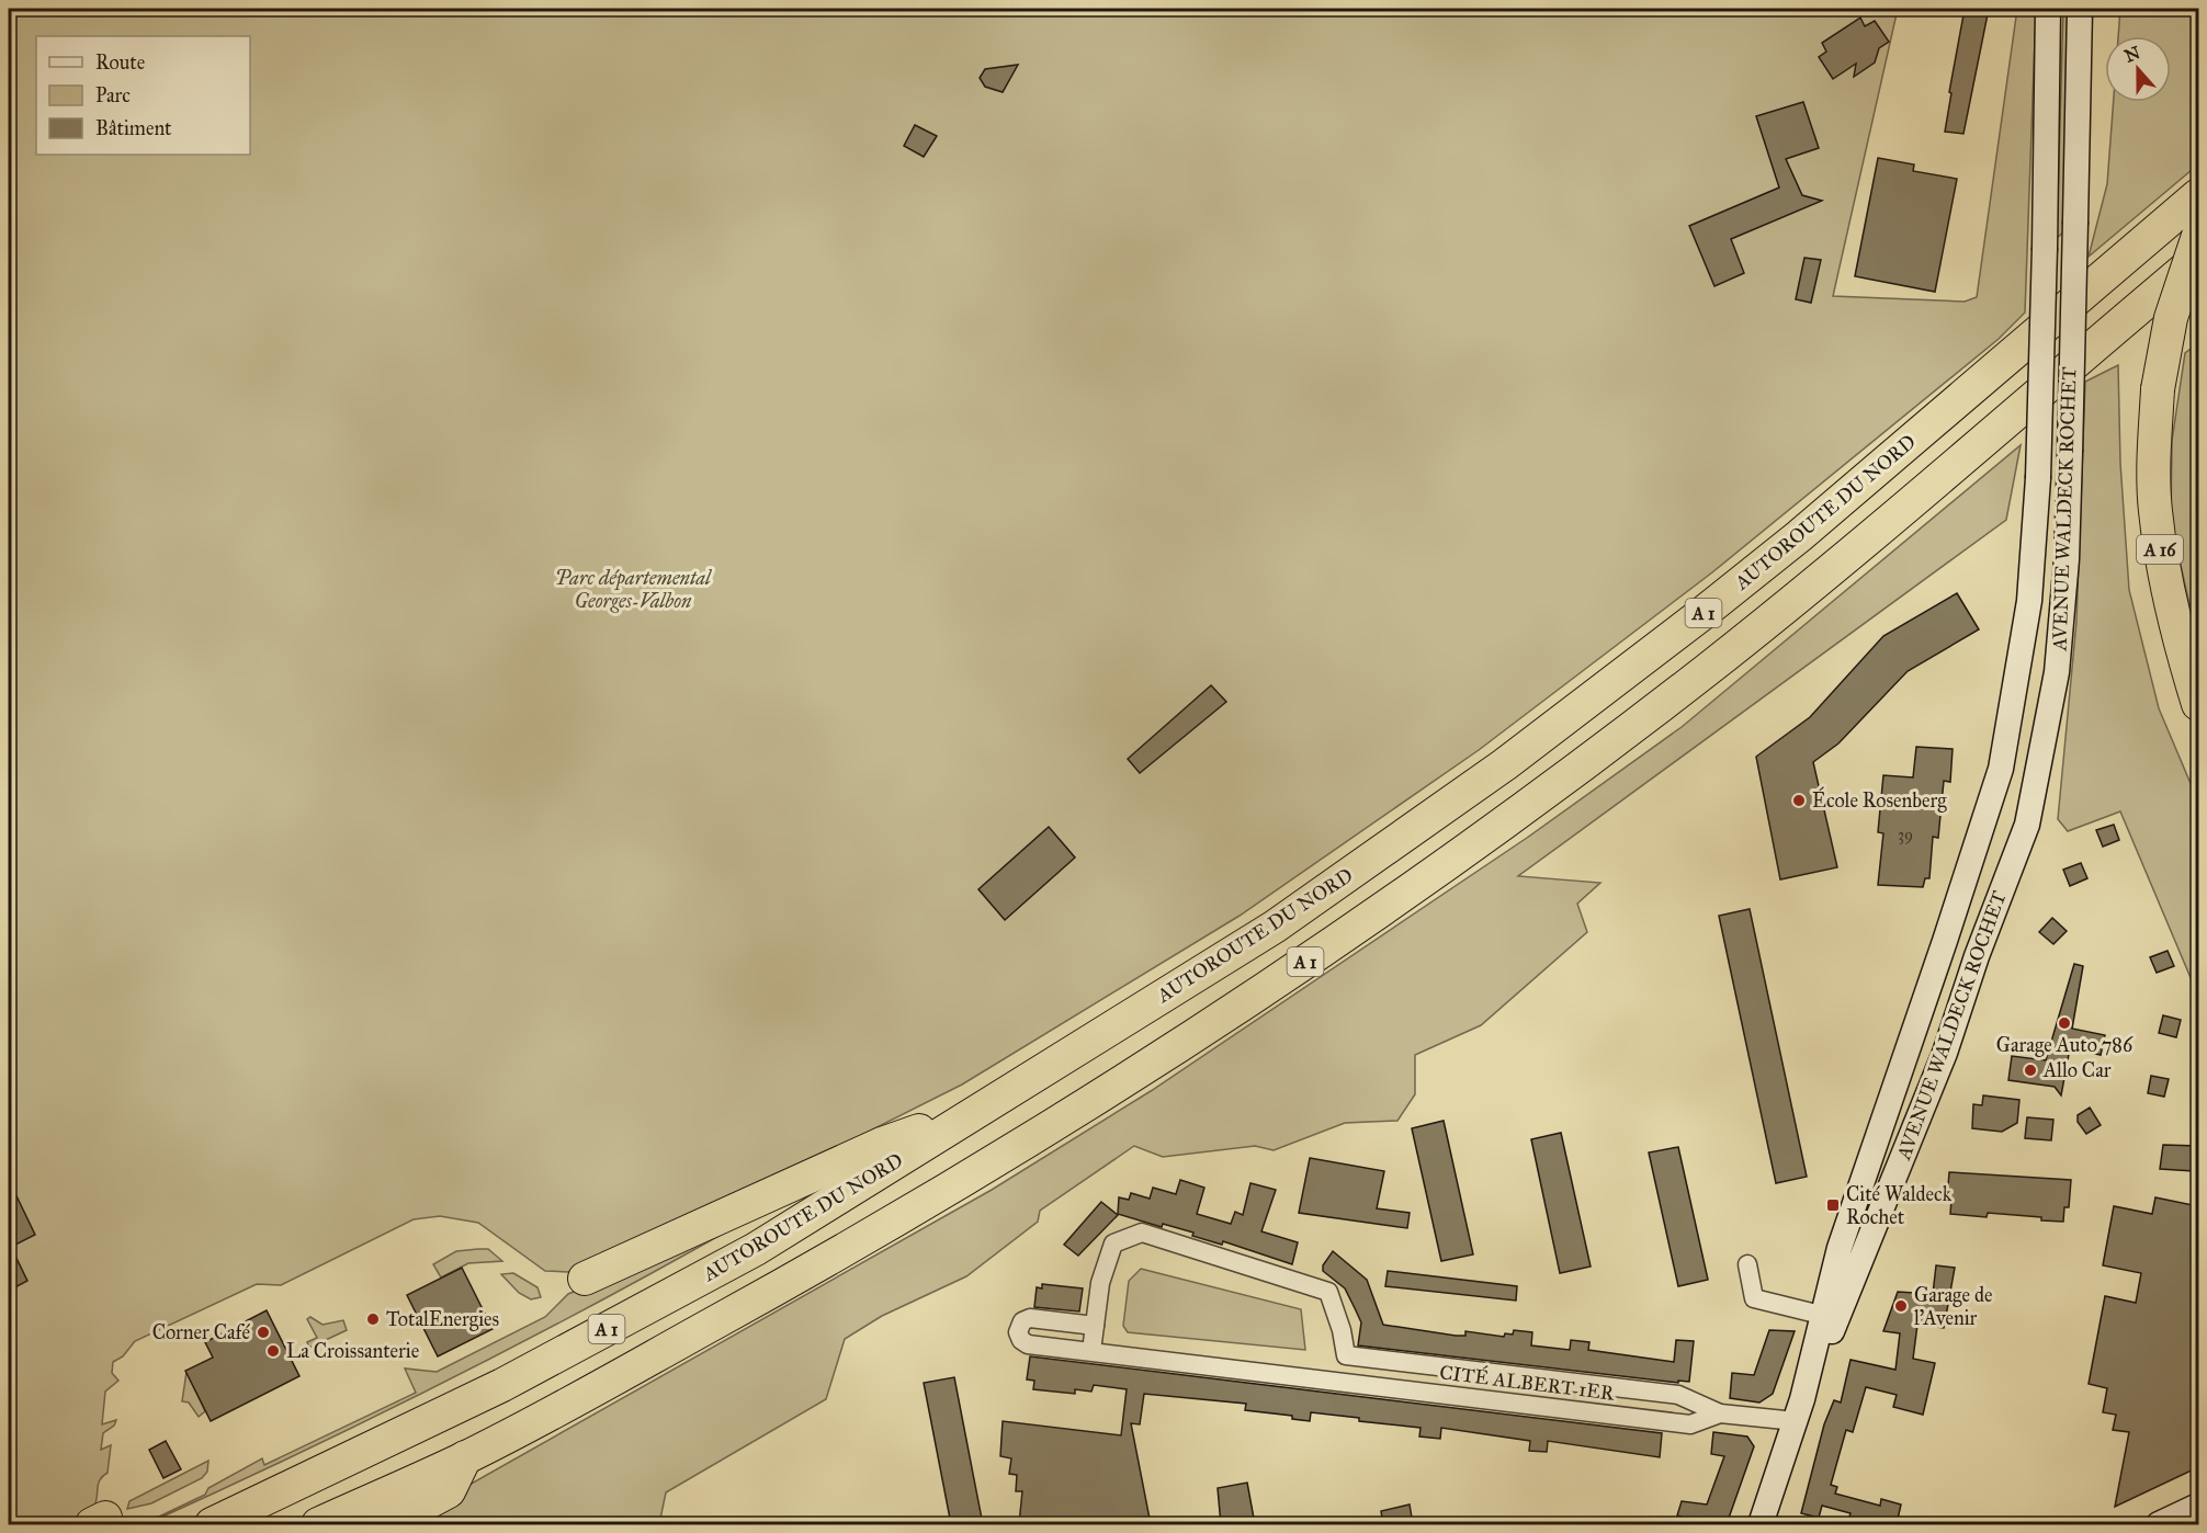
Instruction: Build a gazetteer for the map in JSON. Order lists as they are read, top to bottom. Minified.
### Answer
{"streets":{"highway":["AUTOROUTE DU NORD","A 16","A 1"],"main road":["AVENUE WALDECK ROCHET"],"street":["CITÉ ALBERT 1ER"]},"crossings":[["AVENUE WALDECK ROCHET","CITÉ ALBERT 1ER"]],"parks":["Parc départemental Georges-Valbon"],"places":{"other":["École Rosenberg","Garage Auto 786","Allo Car","Garage de l'Avenir","TotalEnergies","Corner Café","La Croissanterie"],"transit":["Cité Waldeck Rochet"]},"house_numbers":["39"],"legend":["Route","Parc","Bâtiment"],"north":"top"}
